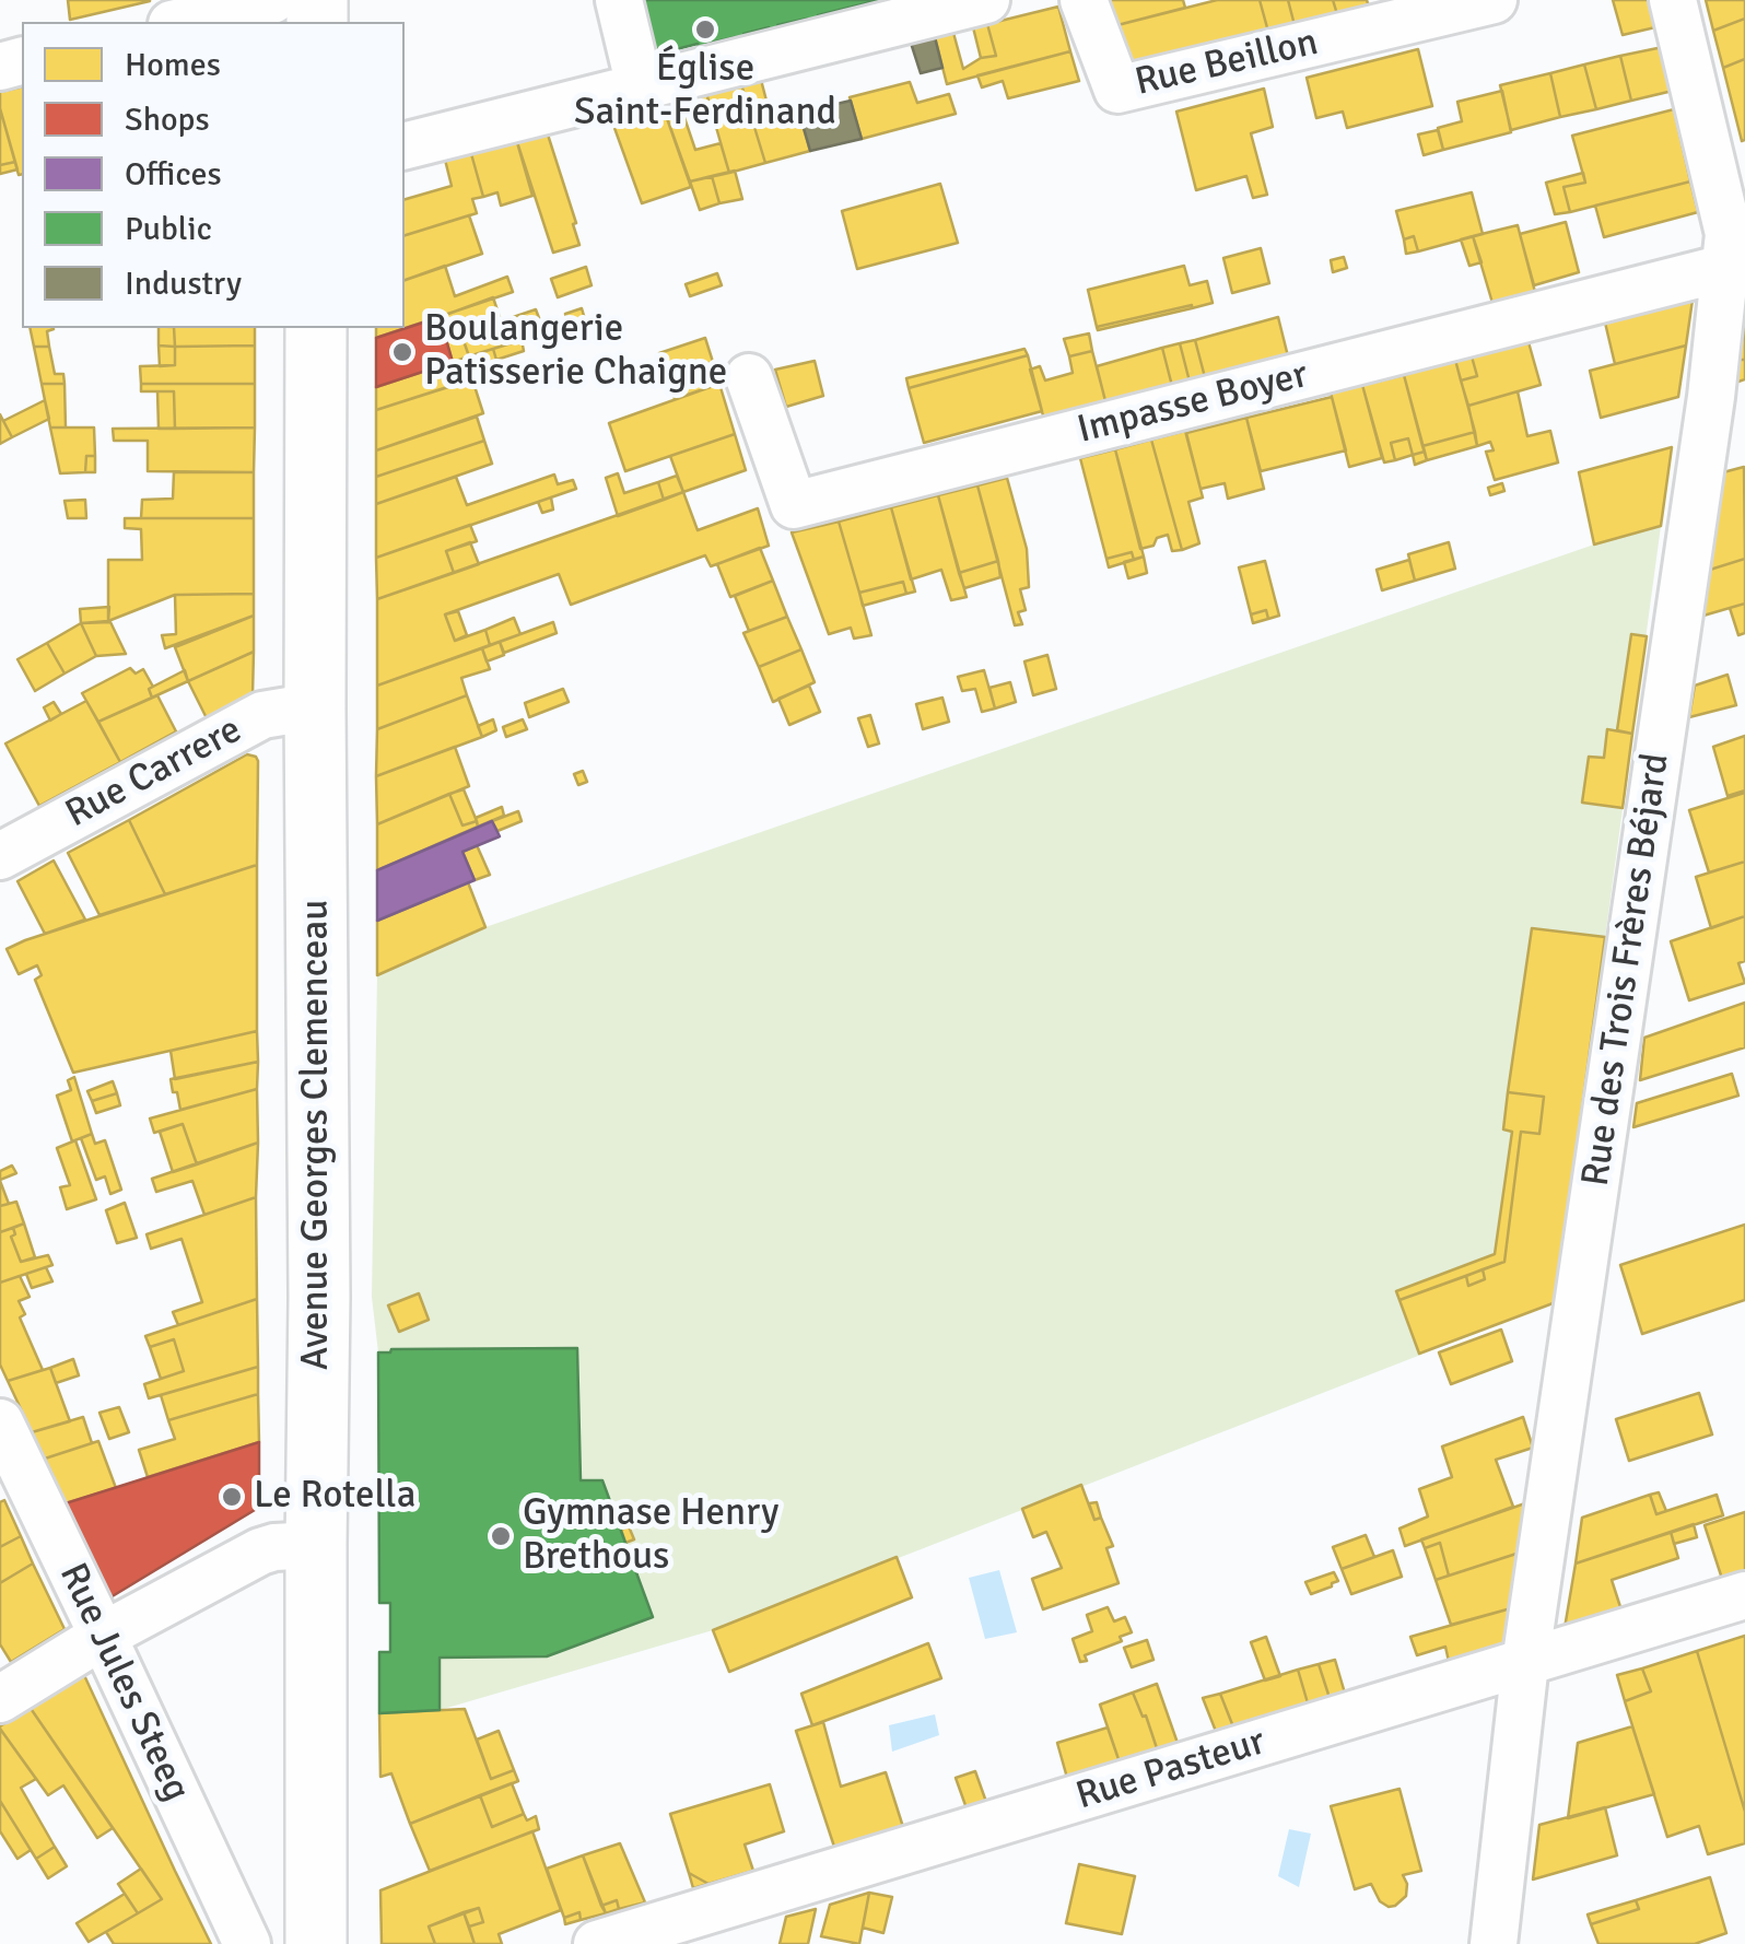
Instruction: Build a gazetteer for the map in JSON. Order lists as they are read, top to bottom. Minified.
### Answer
{"streets":{"main road":["Avenue Georges Clemenceau"],"street":["Rue Beillon","Impasse Boyer","Rue Carrere","Rue des Trois Frères Béjard","Rue Jules Steeg","Rue Pasteur"]},"crossings":[["Impasse Boyer","Rue des Trois Frères Béjard"],["Rue Carrere","Avenue Georges Clemenceau"],["Rue des Trois Frères Béjard","Rue Pasteur"]],"places":["Église Saint-Ferdinand","Boulangerie Patisserie Chaigne","Le Rotella","Gymnase Henry Brethous"],"legend":["Homes","Shops","Offices","Public","Industry"]}
